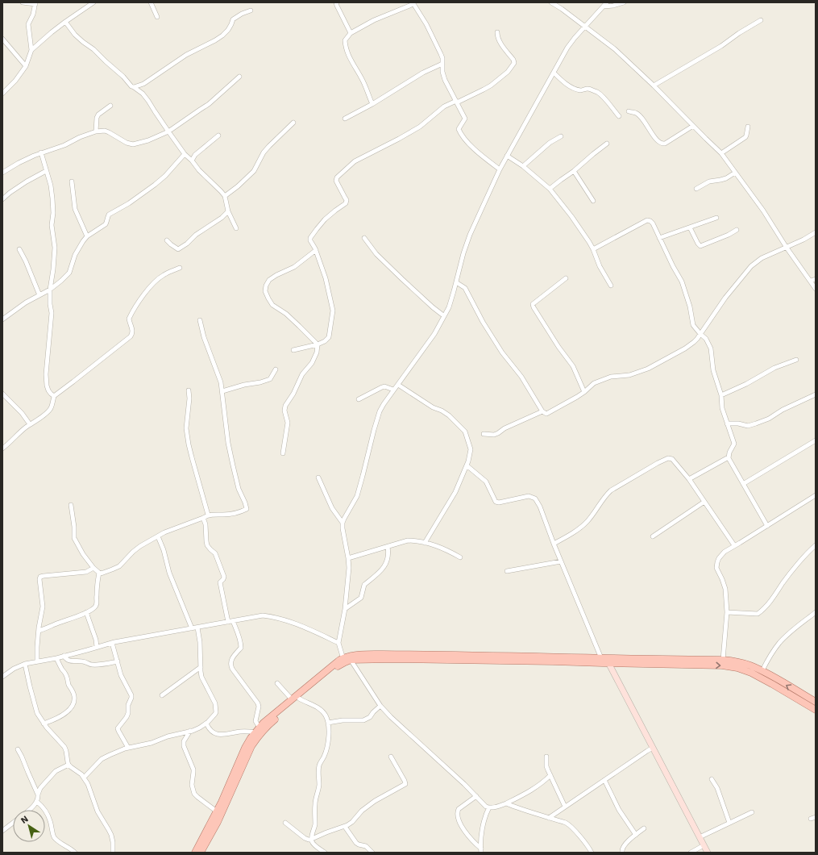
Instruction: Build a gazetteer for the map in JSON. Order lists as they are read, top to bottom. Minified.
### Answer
{"north":"top left"}
